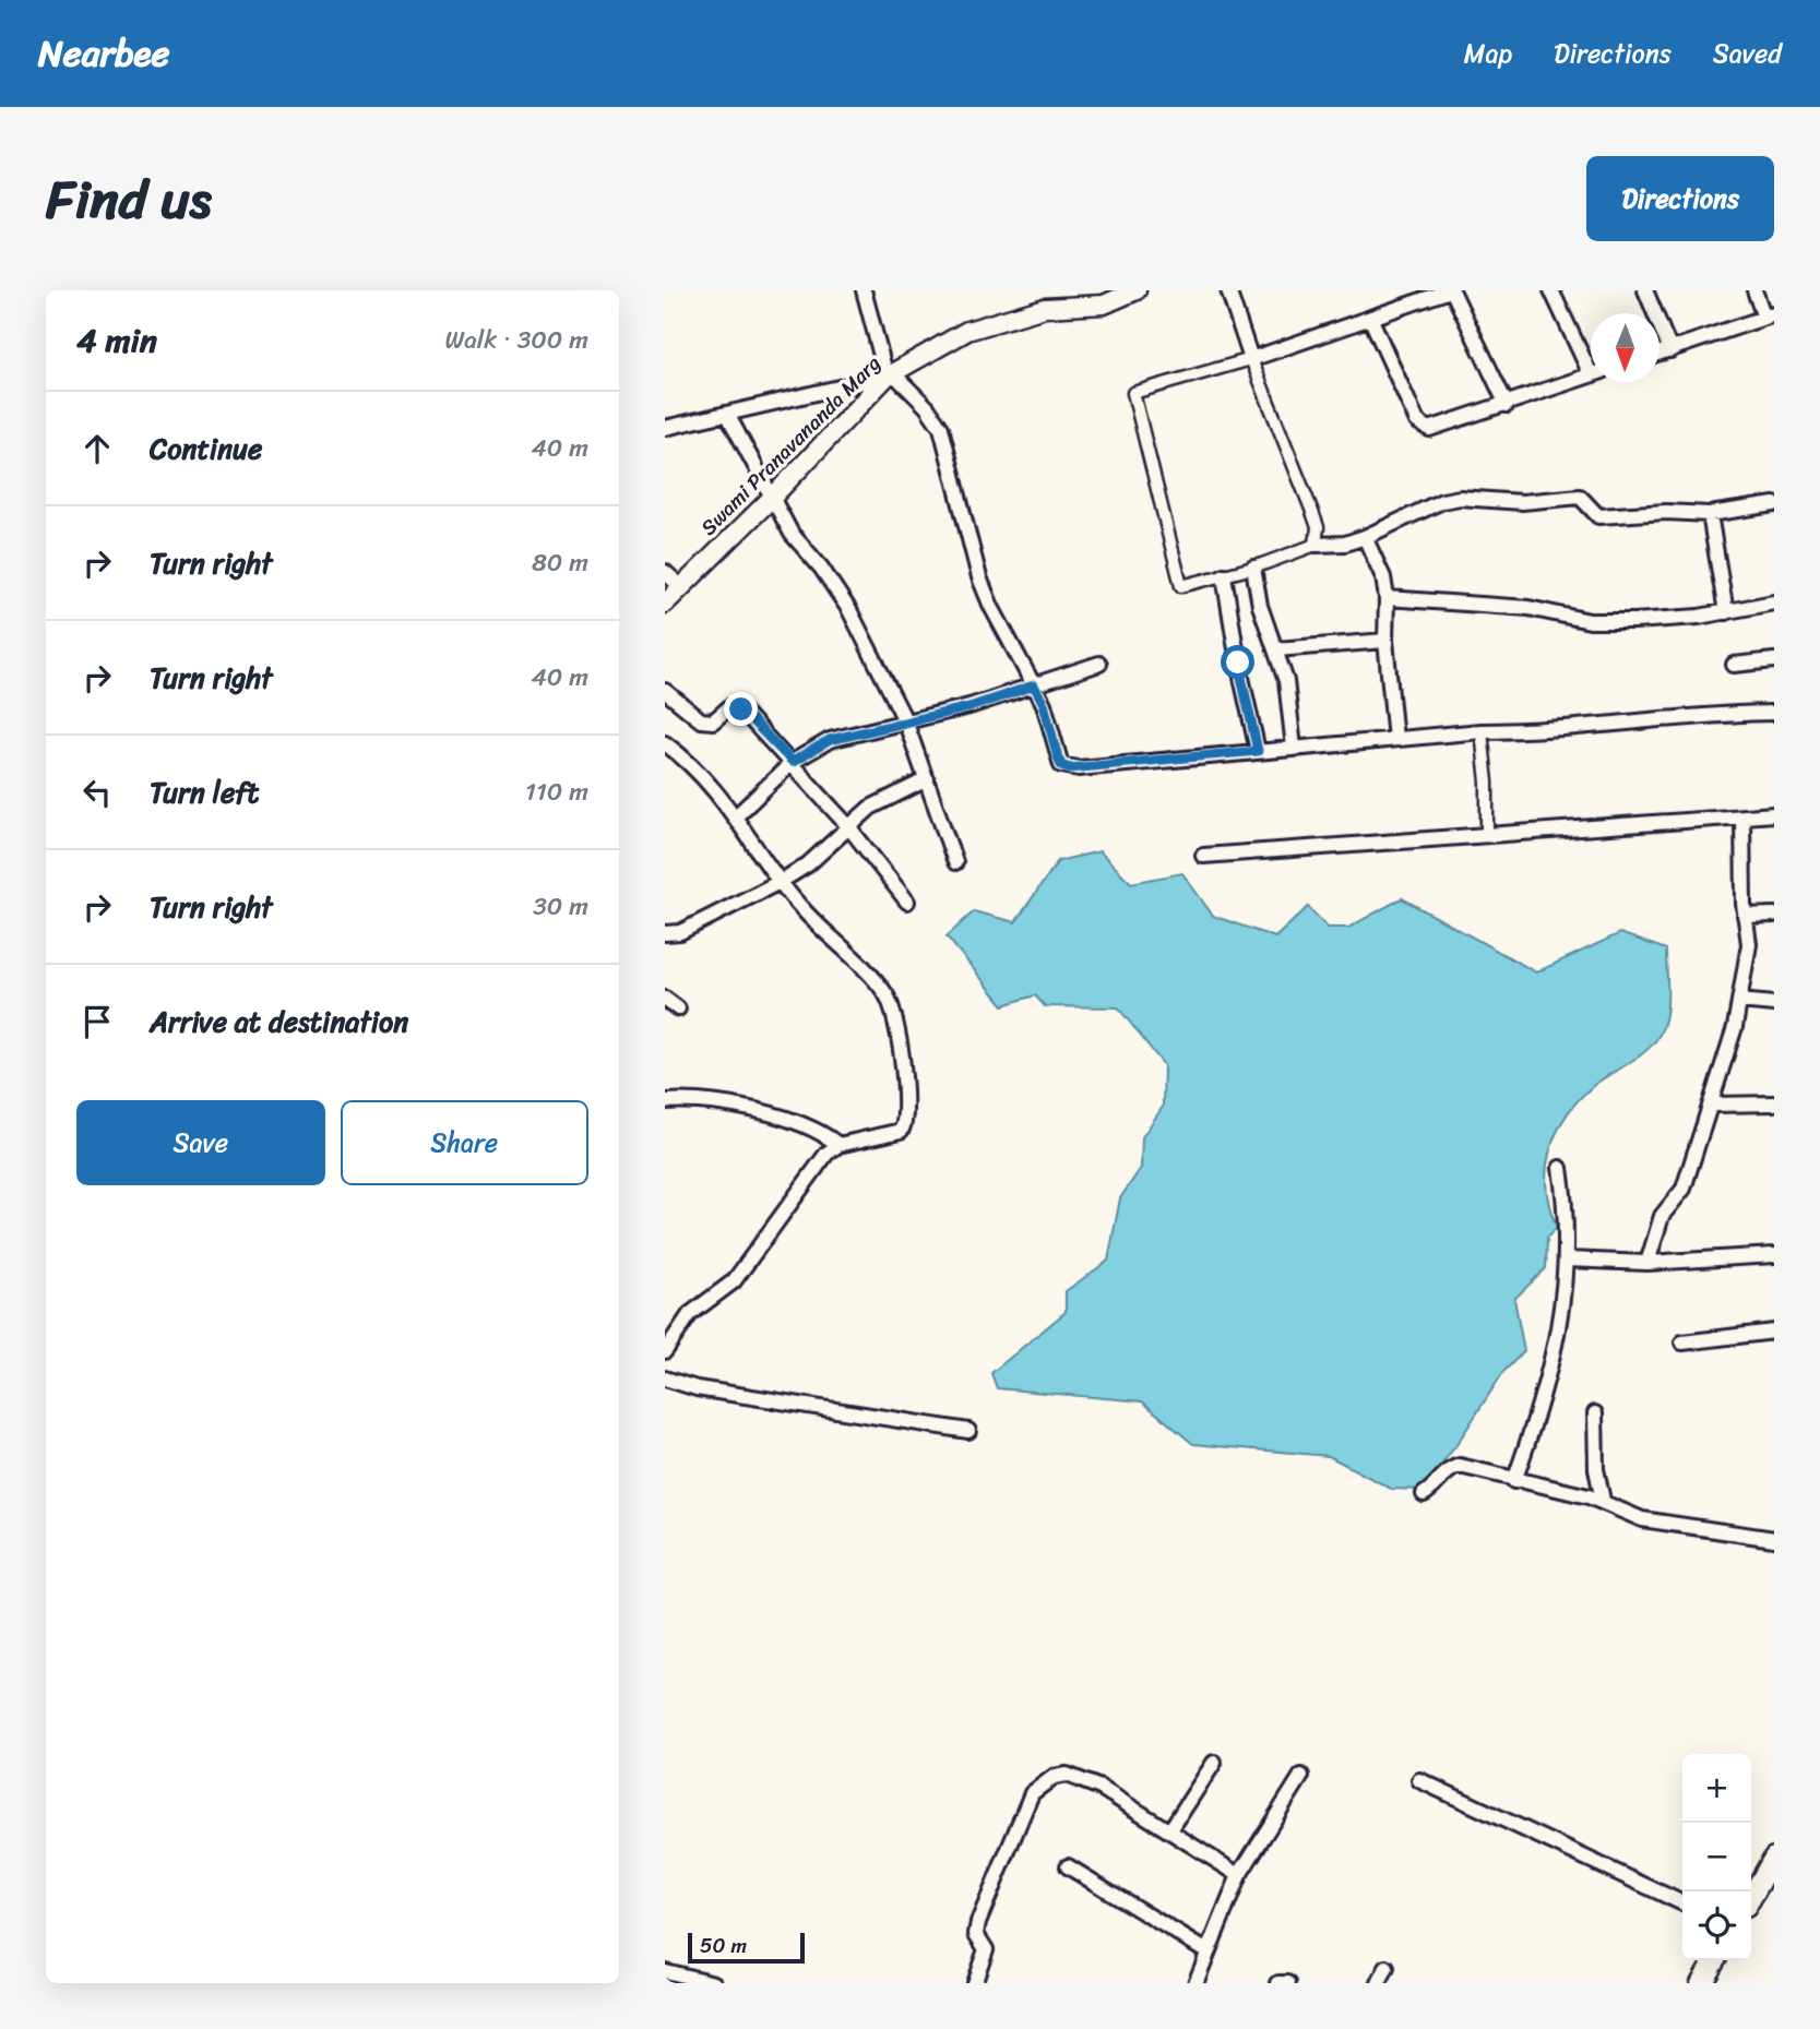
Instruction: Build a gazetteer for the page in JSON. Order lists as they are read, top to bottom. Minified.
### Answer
{"streets":{"street":["Swami Pranavananda Marg"]},"scale_bar":"50 m","north":"bottom","page":{"header":"Nearbee","nav":["Map","Directions","Saved"],"title":"Find us","buttons":["Directions",["Save","Share"]],"heading":["4 min","Walk · 300 m"],"list":[["Continue","40 m"],["Turn right","80 m"],["Turn right","40 m"],["Turn left","110 m"],["Turn right","30 m"],"Arrive at destination"],"map_buttons":["+","−"],"scale":"50 m"}}
